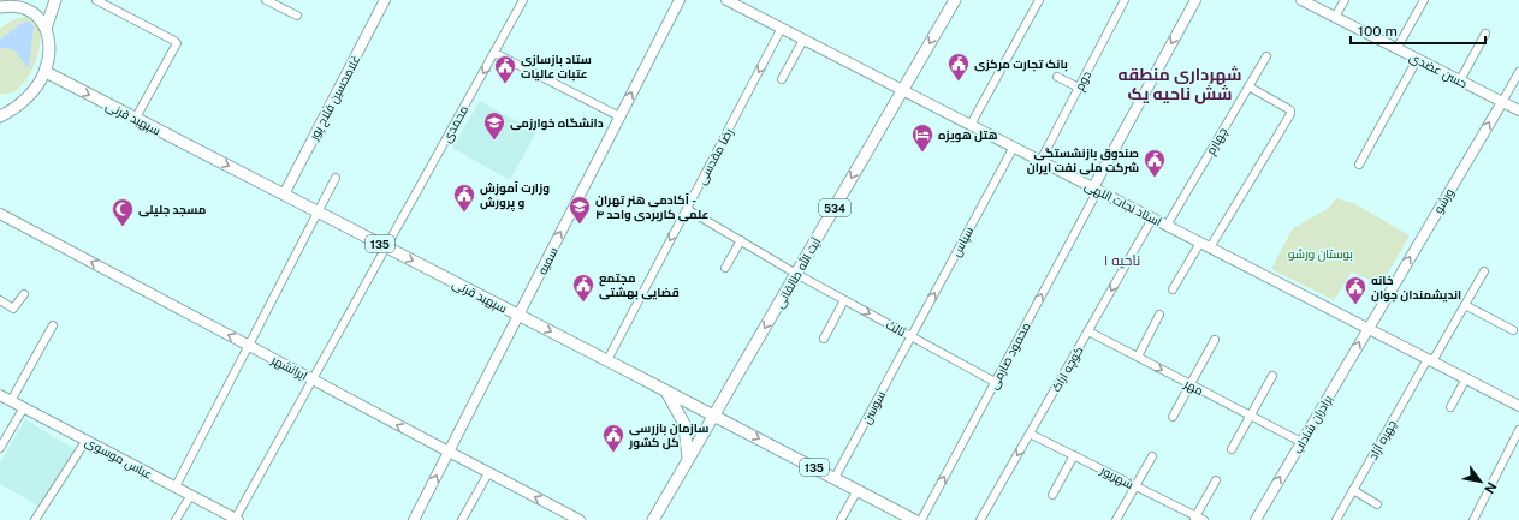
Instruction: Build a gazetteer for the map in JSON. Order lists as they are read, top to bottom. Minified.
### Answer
{"streets":{"main road":["حسن عضدی","غلامحسین فلاح‌ پور","سپهبد قرنی","ورشو","استاد نجات اللهی","534","135","سمیه","آیت الله طالقانی","محمود صارمی","ایرانشهر","برادران شاداب","عباس موسوی"],"street":["دوم","محمدی","چهارم","رضا مقدسی","سپاس","ثالث","کوچه اراک","مهر","سوسن","چهره آزاد","شهریور"]},"crossings":[["حسن عضدی","ورشو"],["دوم","استاد نجات اللهی"],["غلامحسین فلاح‌ پور","سپهبد قرنی"],["سپهبد قرنی","محمدی"],["سپهبد قرنی","رضا مقدسی"],["سپهبد قرنی","سمیه"],["سپهبد قرنی","آیت الله طالقانی"],["سپهبد قرنی","سوسن"],["محمدی","ایرانشهر"],["محمدی","عباس موسوی"],["چهارم","استاد نجات اللهی"],["رضا مقدسی","استاد نجات اللهی"],["رضا مقدسی","ثالث"],["ورشو","استاد نجات اللهی"],["ورشو","برادران شاداب"],["استاد نجات اللهی","سپاس"],["استاد نجات اللهی","آیت الله طالقانی"],["استاد نجات اللهی","محمود صارمی"],["استاد نجات اللهی","کوچه اراک"],["استاد نجات اللهی","برادران شاداب"],["استاد نجات اللهی","چهره آزاد"],["سپاس","ثالث"],["سپاس","سوسن"],["سمیه","ایرانشهر"],["آیت الله طالقانی","ثالث"],["ثالث","محمود صارمی"],["ثالث","سوسن"],["کوچه اراک","مهر"],["کوچه اراک","شهریور"],["مهر","برادران شاداب"]],"one_way":["سپهبد قرنی","محمدی","رضا مقدسی","ورشو","سپاس","سمیه","آیت الله طالقانی","ایرانشهر","برادران شاداب"],"districts":["شهرداری منطقه شش ناحیه یک","ناحیه ۱"],"parks":["بوستان ورشو"],"places":{"public building":["بانک تجارت مرکزی","ستاد بازسازی عتبات عالیات","صندوق بازنشستگی شرکت ملی نفت ایران","وزارت آموزش و پرورش","مجتمع قضایی بهشتی","خانه اندیشمندان جوان","سازمان بازرسی کل کشور"],"school or university":["دانشگاه خوارزمی","آکادمی هنر تهران - علمی کاربردی واحد ۴"],"hotel":["هتل هویزه"],"mosque":["مسجد جلیلی"]},"scale_bar":"100 m","north":"bottom right"}
